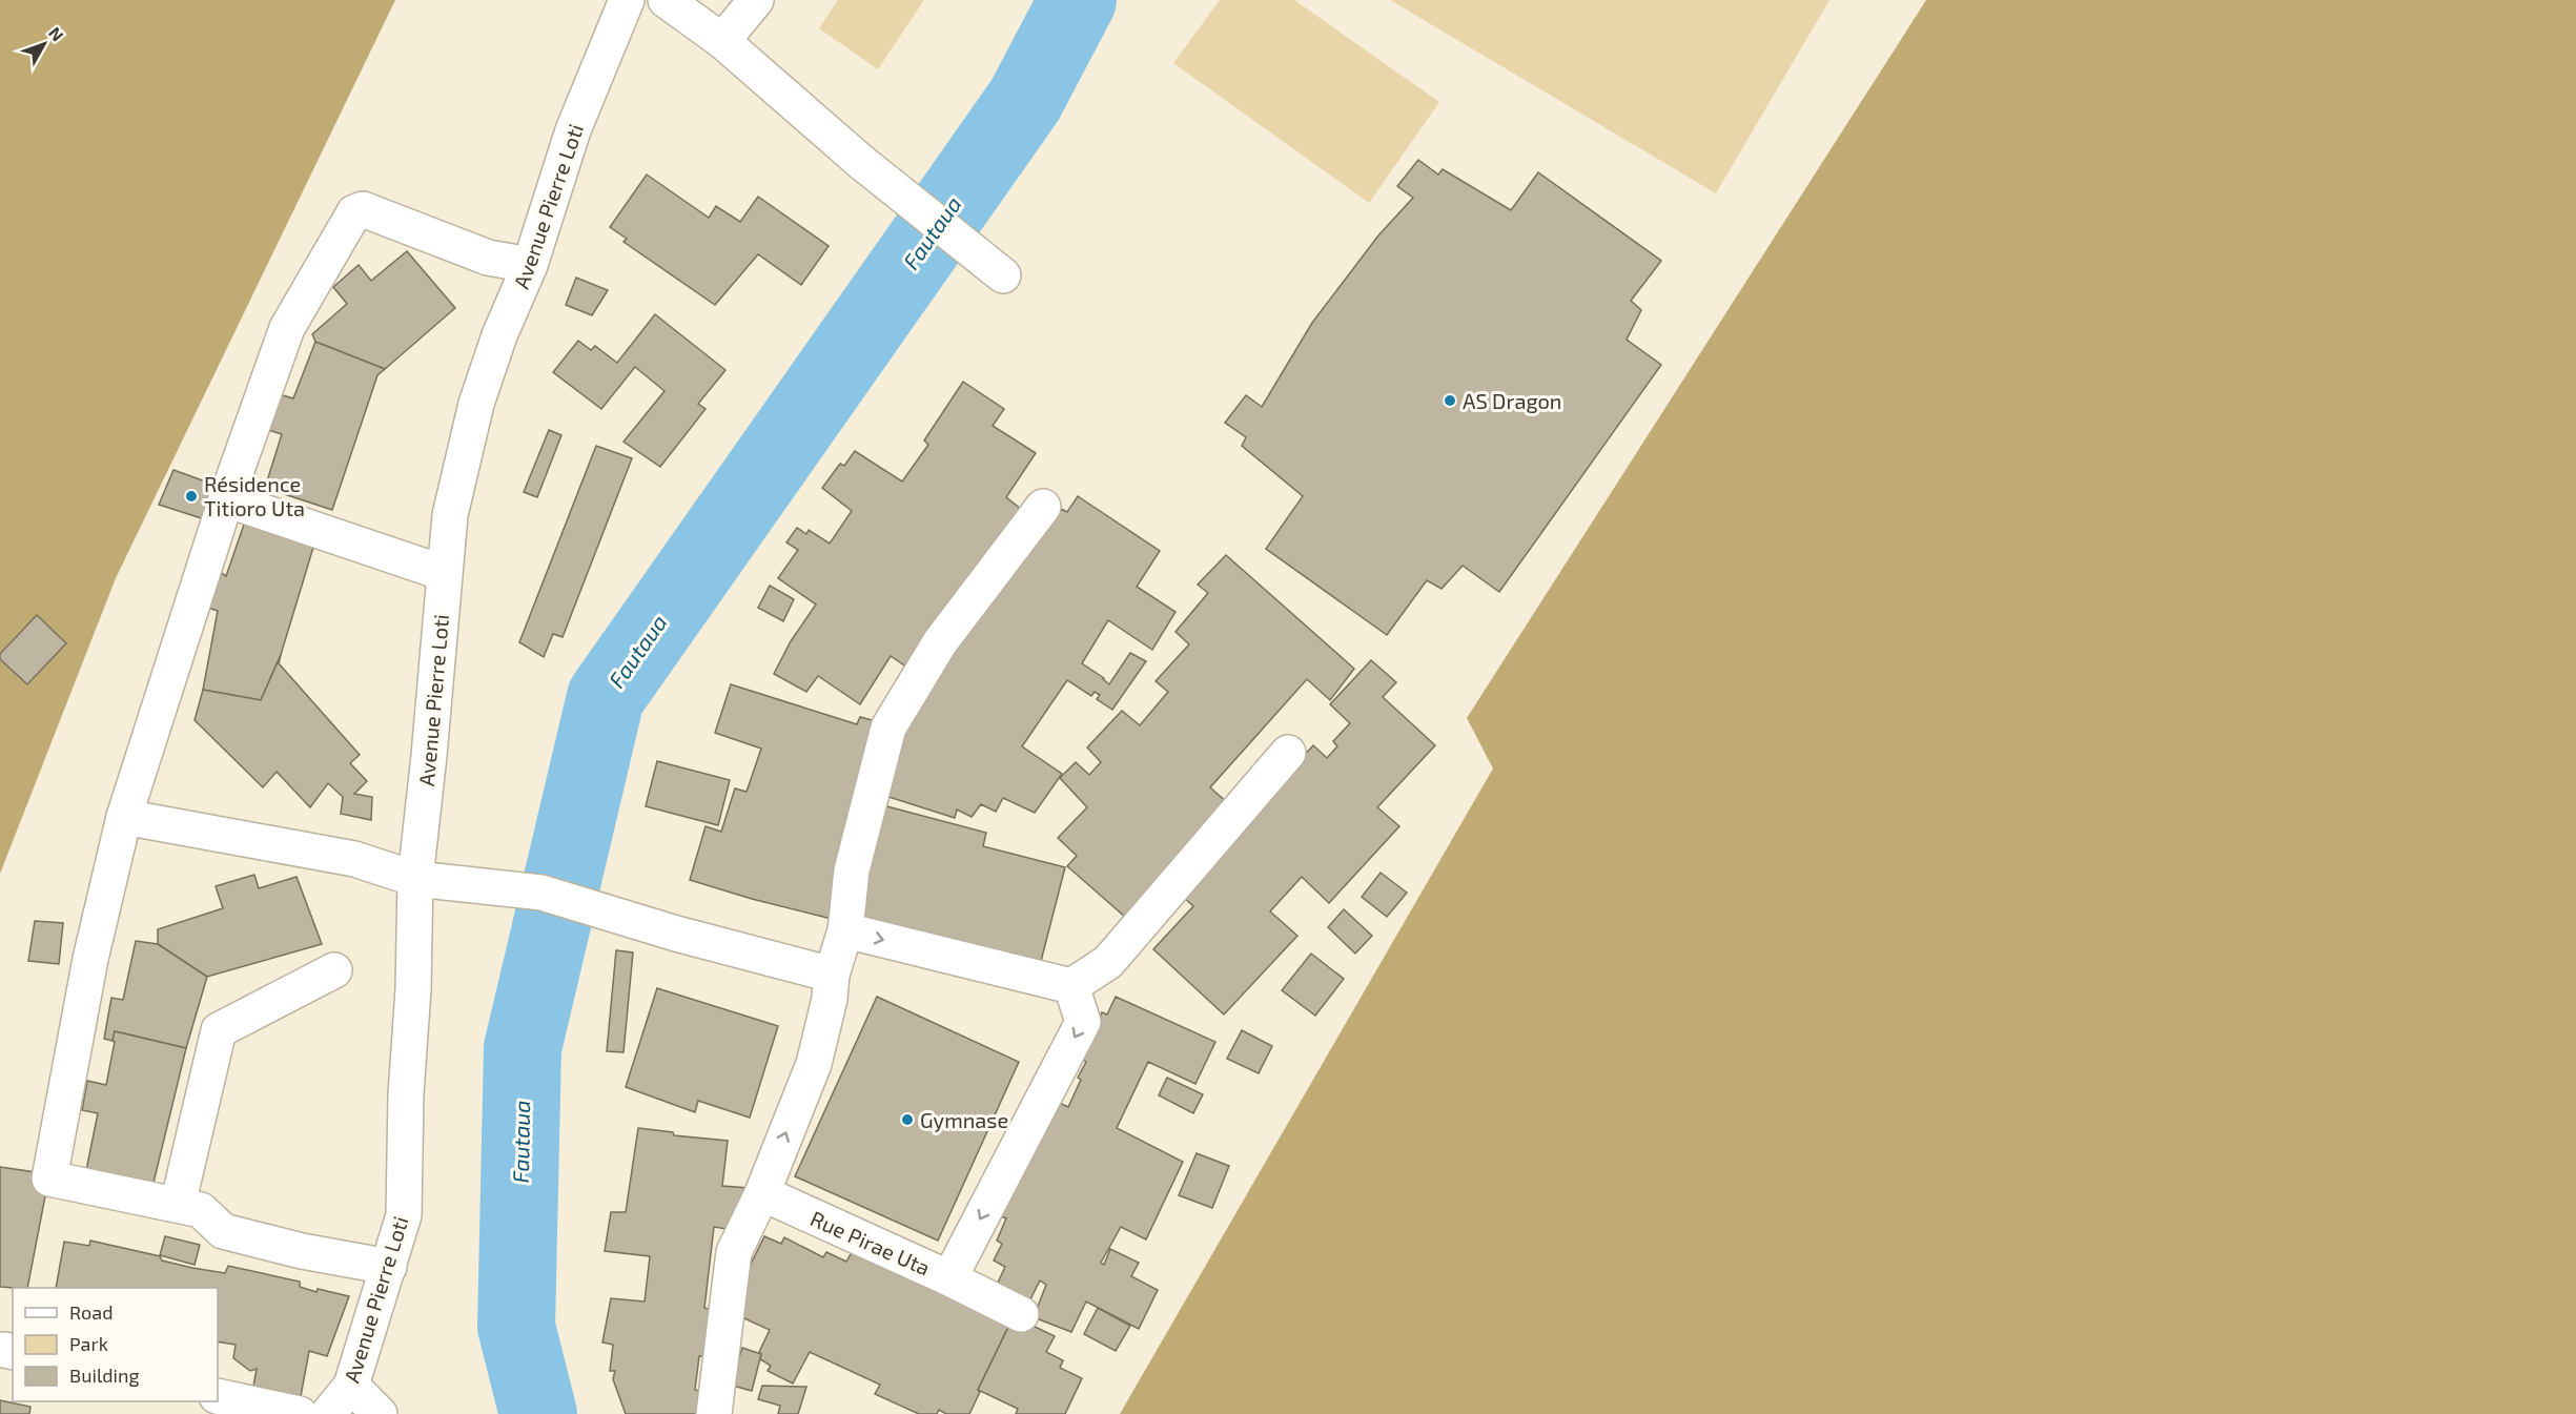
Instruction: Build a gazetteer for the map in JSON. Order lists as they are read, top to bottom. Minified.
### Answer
{"streets":{"street":["Avenue Pierre Loti","Rue Pirae Uta"]},"water":["Fautaua"],"places":["AS Dragon","Résidence Titioro Uta","Gymnase"],"legend":["Road","Park","Building"],"north":"top right"}
